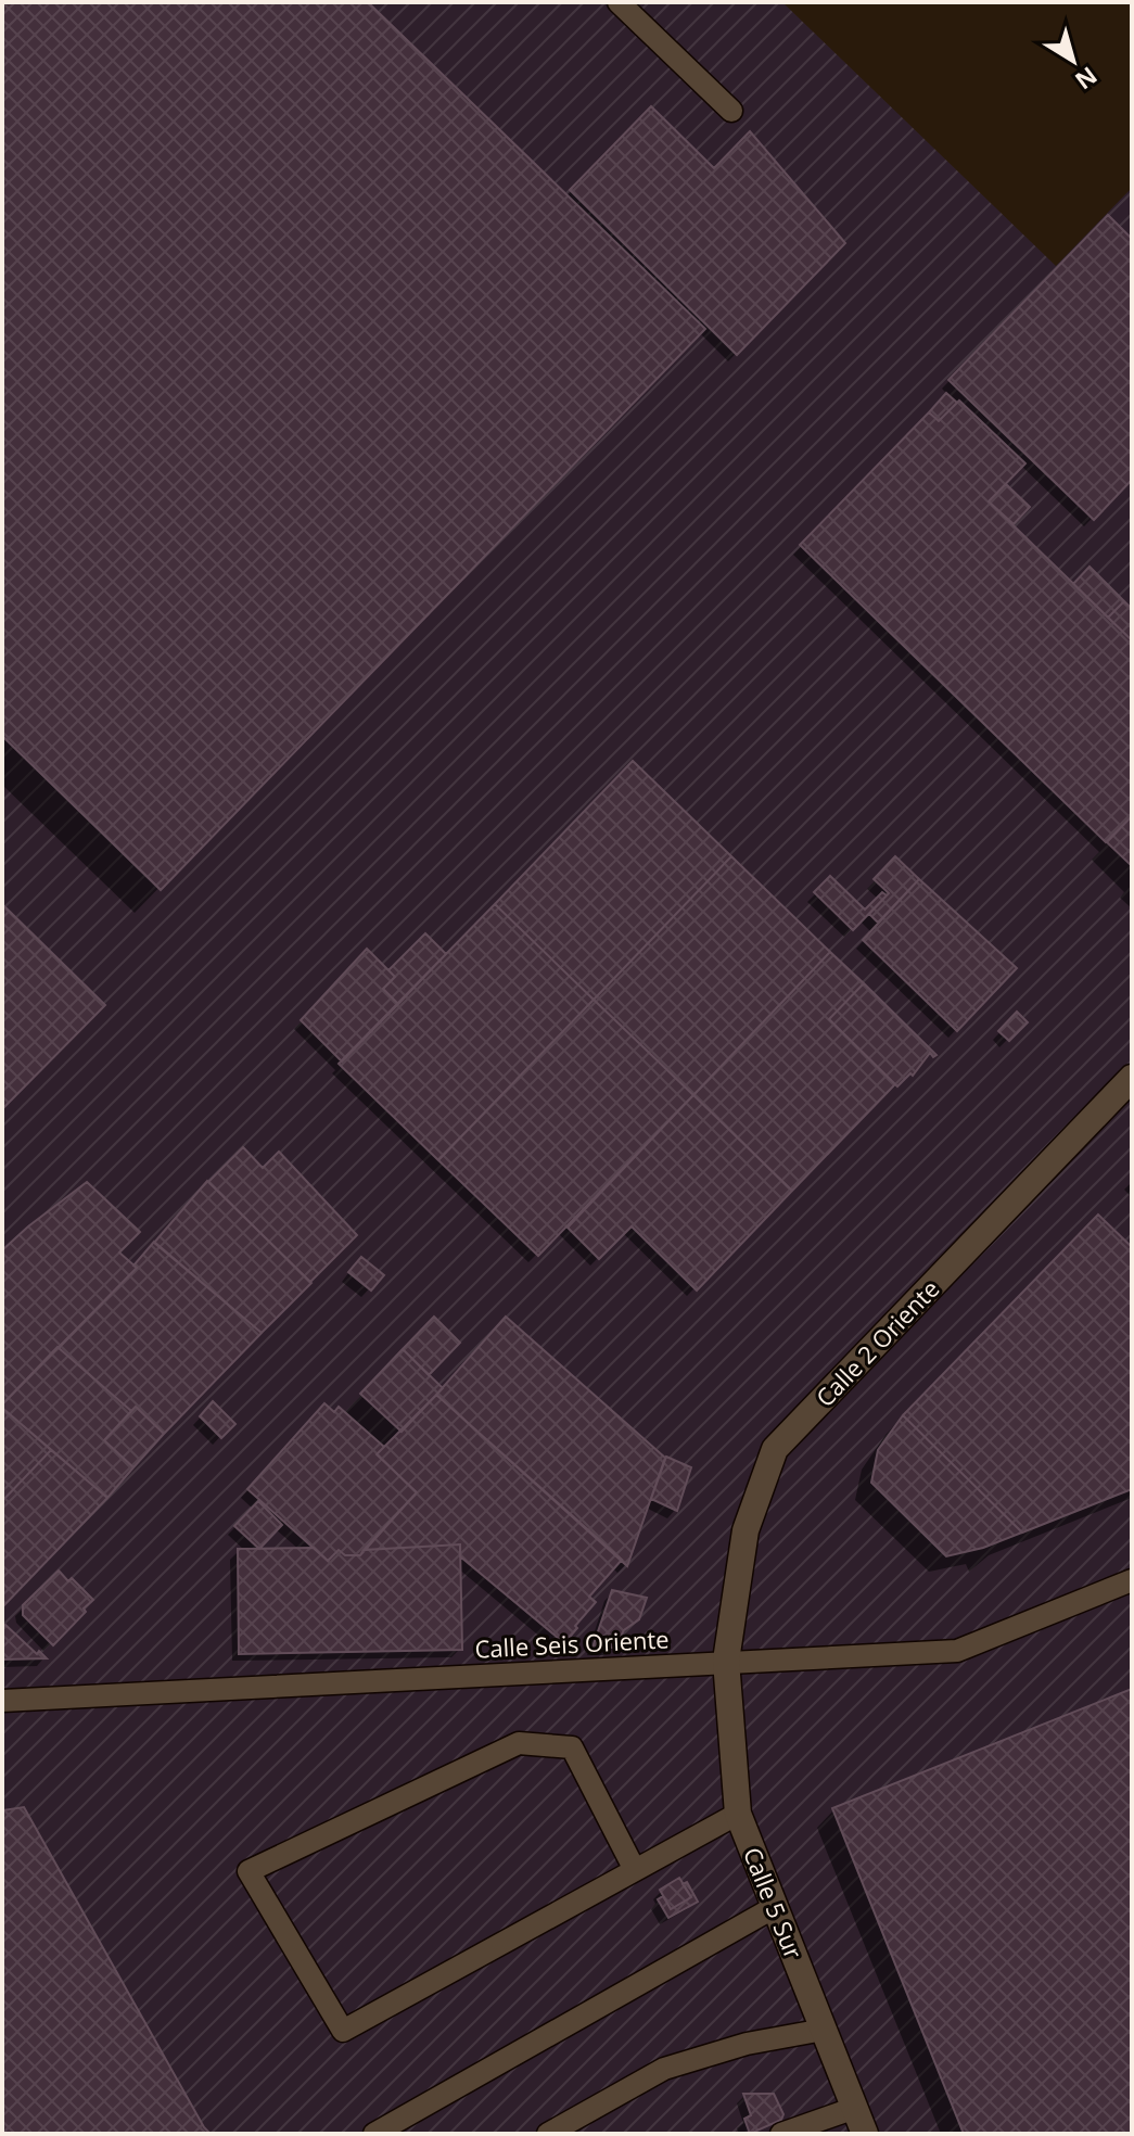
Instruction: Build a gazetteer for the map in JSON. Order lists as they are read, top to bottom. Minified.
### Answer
{"streets":{"street":["Calle 2 Oriente","Calle 5 Sur"],"lane":["Calle Seis Oriente"]},"crossings":[["Calle 2 Oriente","Calle Seis Oriente"],["Calle 2 Oriente","Calle 5 Sur"],["Calle Seis Oriente","Calle 5 Sur"]],"north":"bottom right"}
